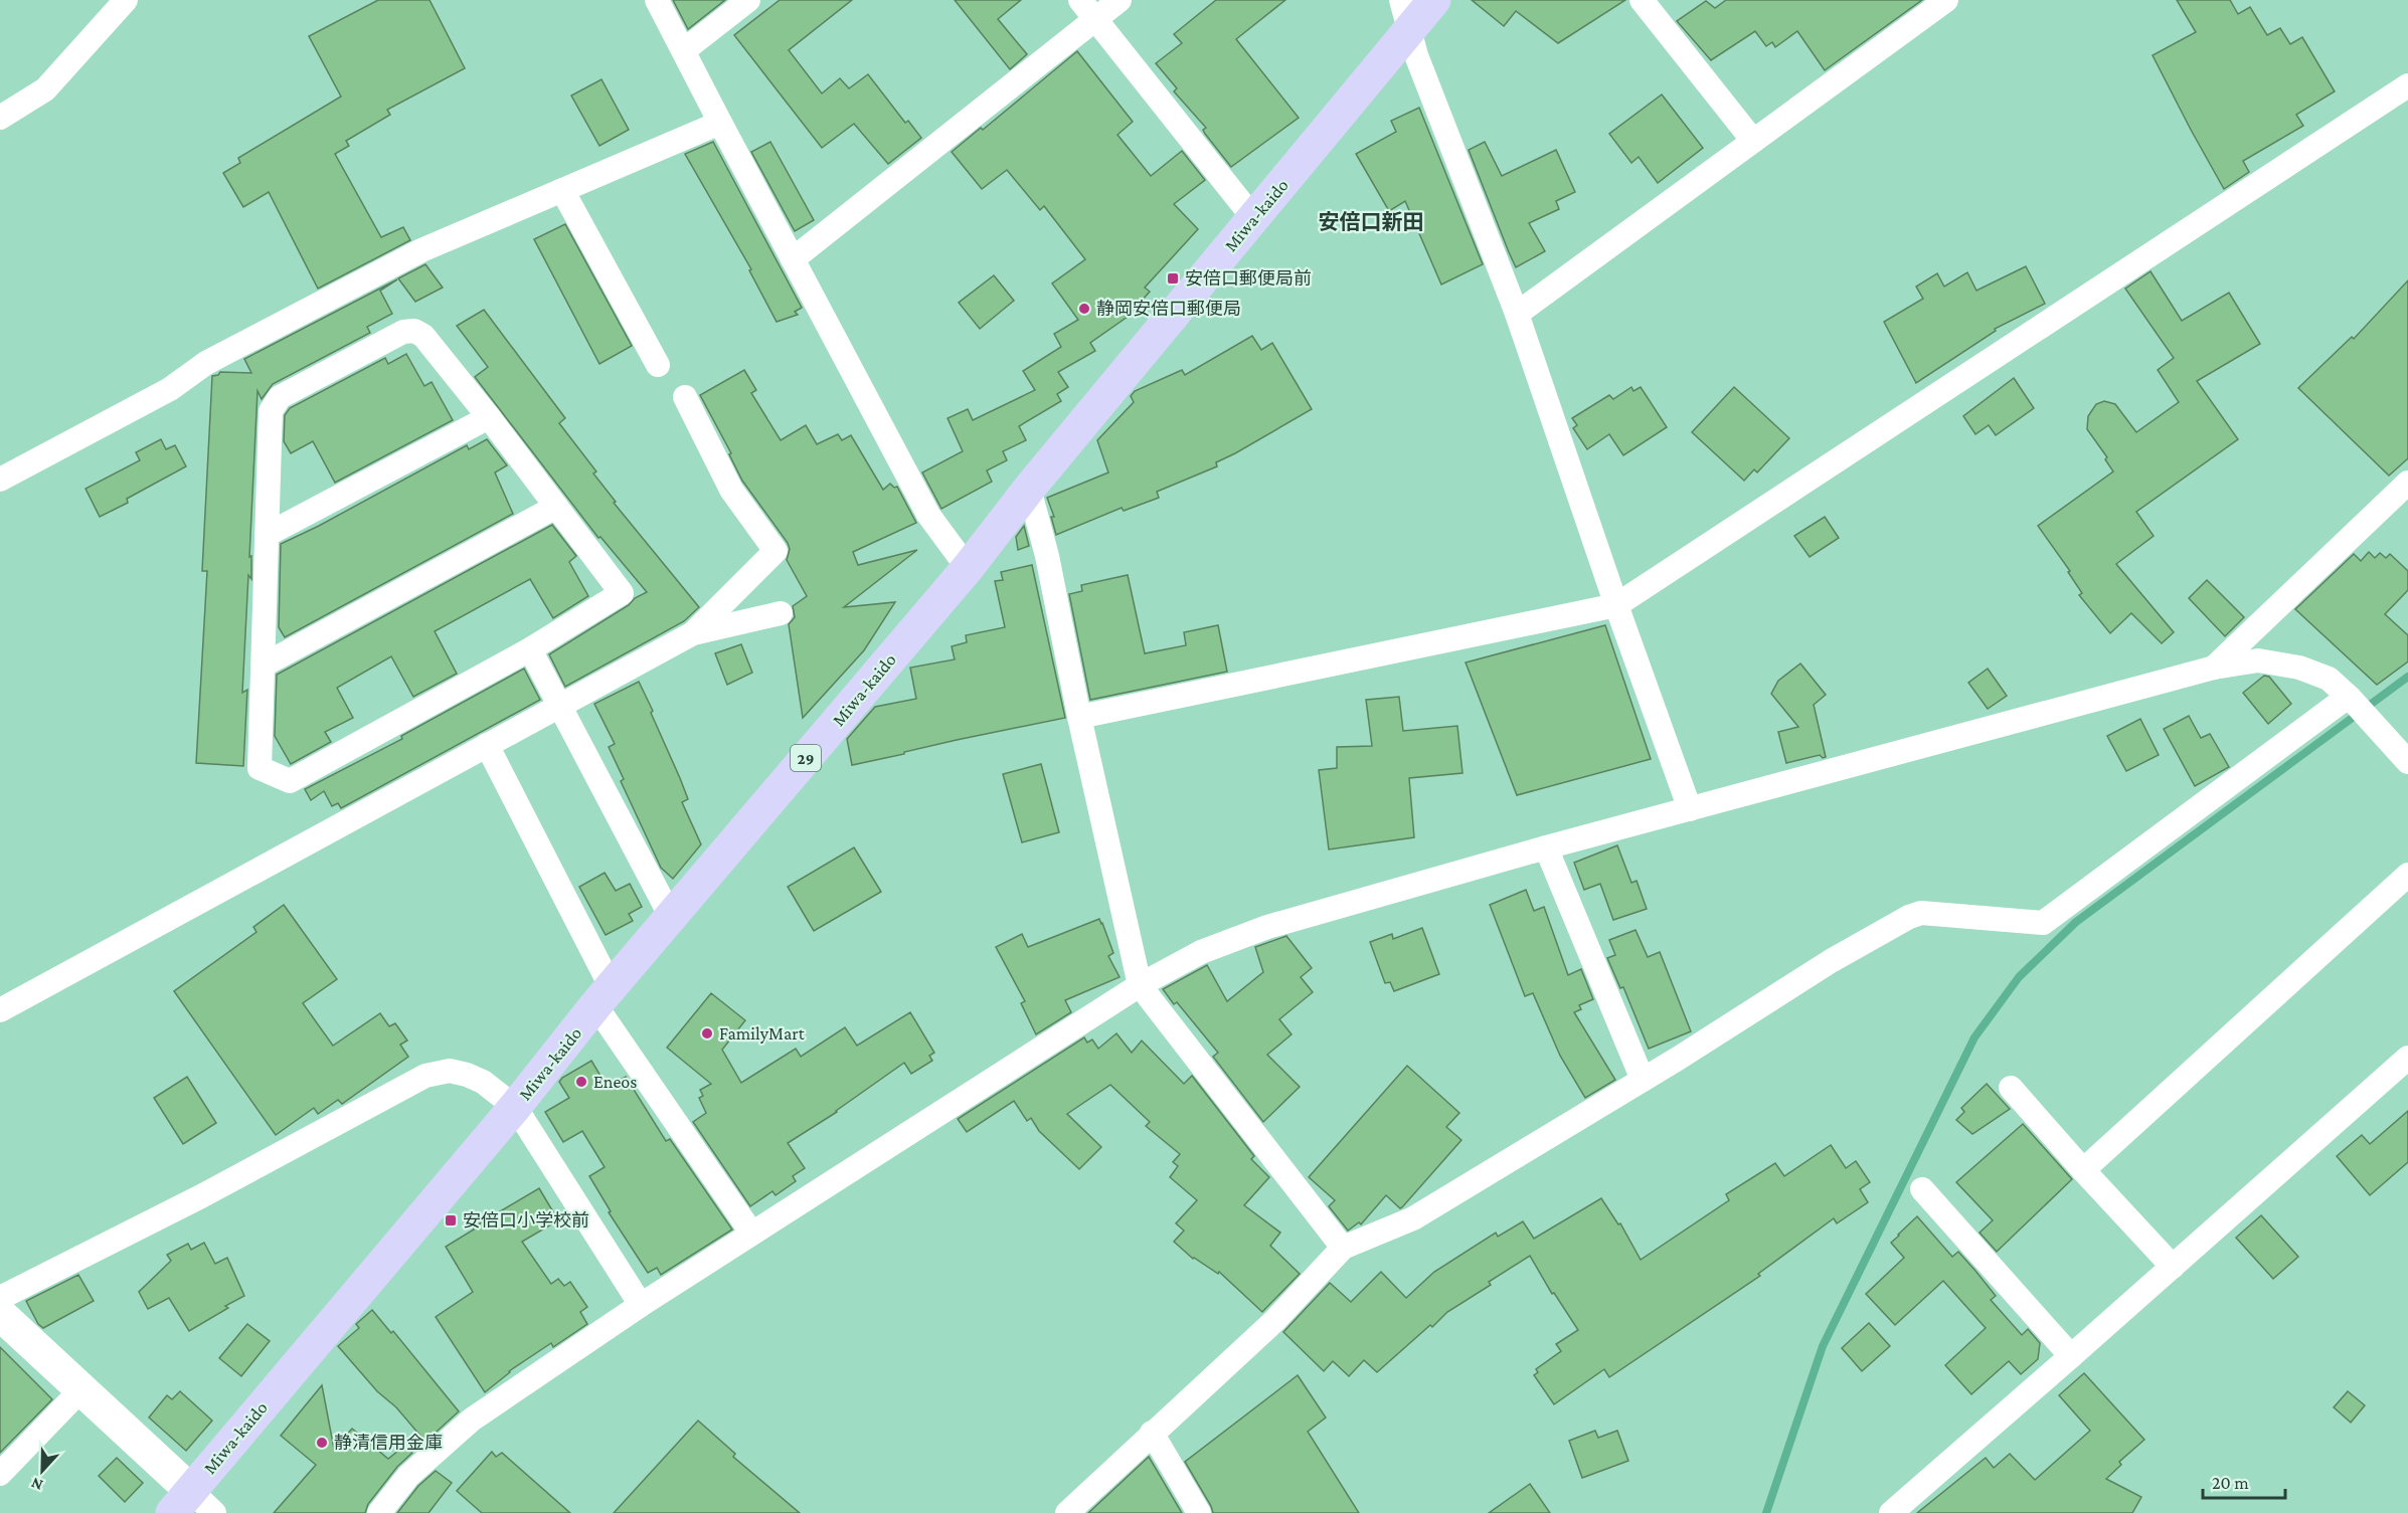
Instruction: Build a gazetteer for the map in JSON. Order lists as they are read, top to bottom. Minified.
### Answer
{"streets":{"main road":["Miwa-kaido","29"]},"districts":["安倍口新田"],"places":{"transit":["安倍口郵便局前","安倍口小学校前"],"other":["静岡安倍口郵便局","FamilyMart","Eneos","静清信用金庫"]},"scale_bar":"20 m","north":"bottom"}
